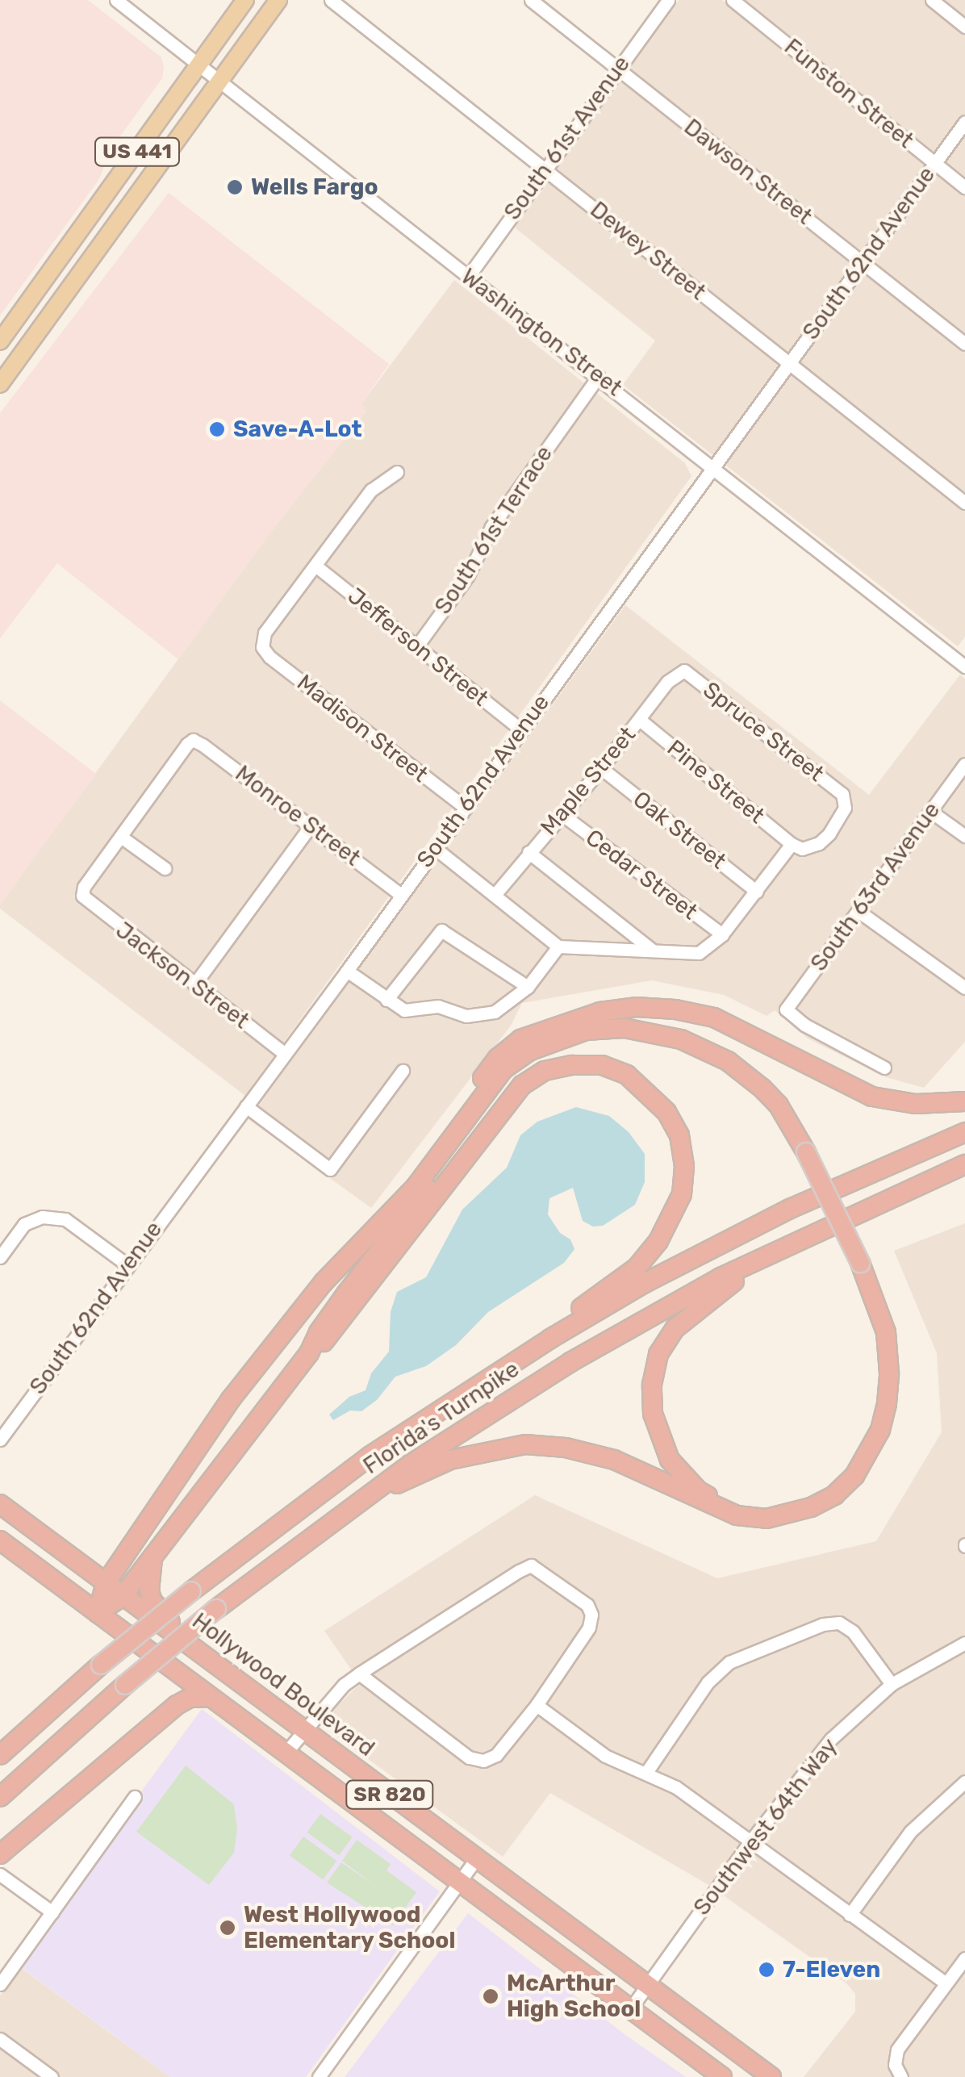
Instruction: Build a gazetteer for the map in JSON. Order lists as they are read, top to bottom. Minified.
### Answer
{"streets":{"highway":["Florida's Turnpike","Hollywood Boulevard","SR 820"],"main road":["US 441"],"street":["Funston Street","South 61st Avenue","Dawson Street","Dewey Street","South 62nd Avenue","Washington Street","South 61st Terrace","Jefferson Street","Madison Street","Spruce Street","Maple Street","Pine Street","Monroe Street","Oak Street","Cedar Street","South 63rd Avenue","Jackson Street","Southwest 64th Way"]},"crossings":[["Funston Street","South 62nd Avenue"],["South 61st Avenue","Dawson Street"],["South 61st Avenue","Dewey Street"],["South 61st Avenue","Washington Street"],["US 441","Washington Street"],["Dawson Street","South 62nd Avenue"],["Dewey Street","South 62nd Avenue"],["South 62nd Avenue","Washington Street"],["South 62nd Avenue","Jefferson Street"],["South 62nd Avenue","Madison Street"],["South 62nd Avenue","Monroe Street"],["South 62nd Avenue","Jackson Street"],["Washington Street","South 61st Terrace"],["South 61st Terrace","Jefferson Street"],["Jefferson Street","Madison Street"],["Spruce Street","Maple Street"],["Spruce Street","Pine Street"],["Maple Street","Pine Street"],["Maple Street","Oak Street"],["Maple Street","Cedar Street"],["Monroe Street","Jackson Street"],["Hollywood Boulevard","Southwest 64th Way"],["SR 820","Southwest 64th Way"]],"places":["Wells Fargo","Save-A-Lot","West Hollywood Elementary School","7-Eleven","McArthur High School"]}
